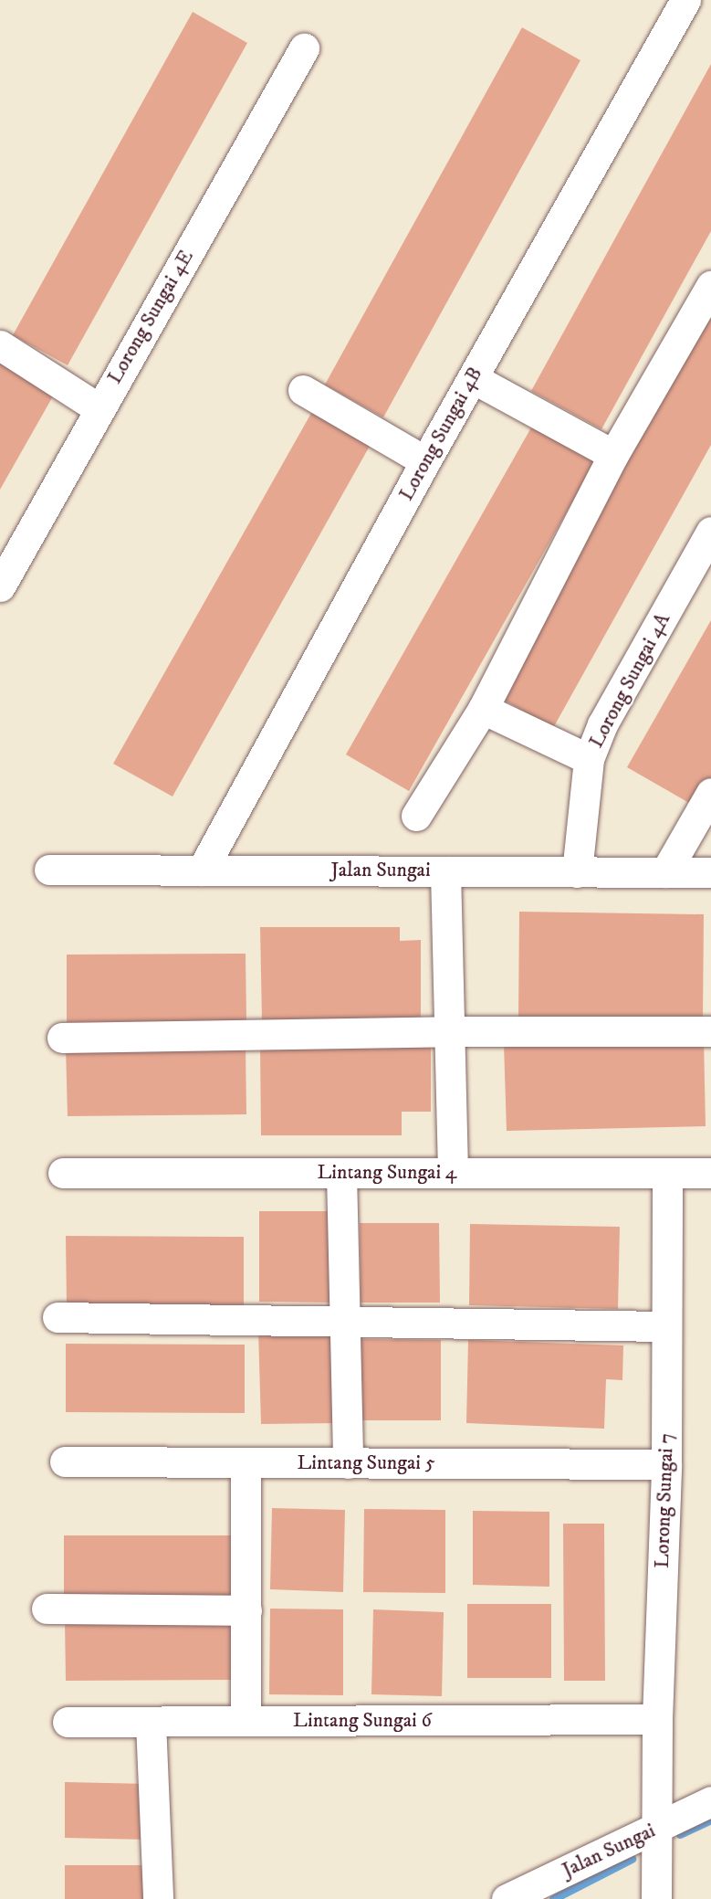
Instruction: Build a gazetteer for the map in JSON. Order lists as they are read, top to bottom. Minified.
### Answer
{"streets":{"street":["Lorong Sungai 4E","Lorong Sungai 4B","Lorong Sungai 4A","Jalan Sungai","Lintang Sungai 4","Lintang Sungai 5","Lorong Sungai 7","Lintang Sungai 6"]},"crossings":[["Lorong Sungai 4B","Jalan Sungai"],["Lorong Sungai 4A","Jalan Sungai"],["Jalan Sungai","Lorong Sungai 7"],["Lintang Sungai 4","Lorong Sungai 7"],["Lintang Sungai 5","Lorong Sungai 7"],["Lorong Sungai 7","Lintang Sungai 6"]]}
